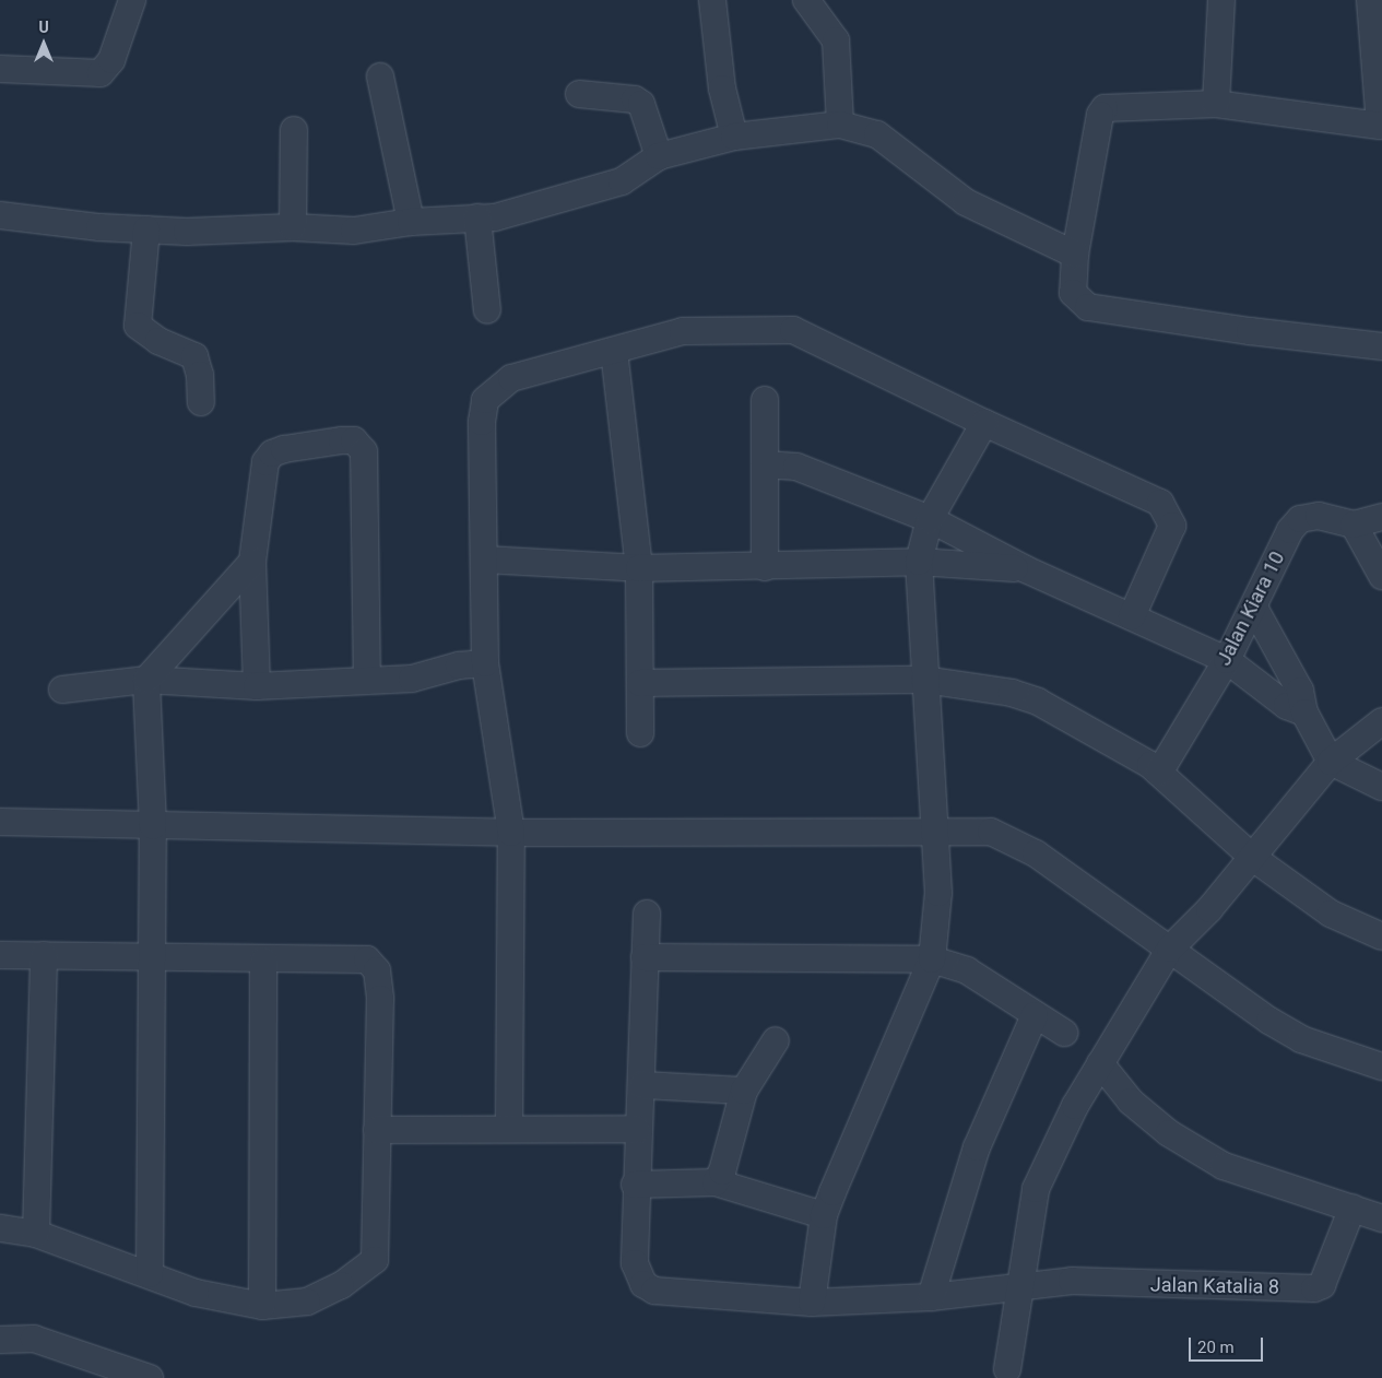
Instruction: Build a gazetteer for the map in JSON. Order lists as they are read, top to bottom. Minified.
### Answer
{"streets":{"street":["Jalan Kiara 10","Jalan Katalia 8"]},"scale_bar":"20 m","north":"top"}
